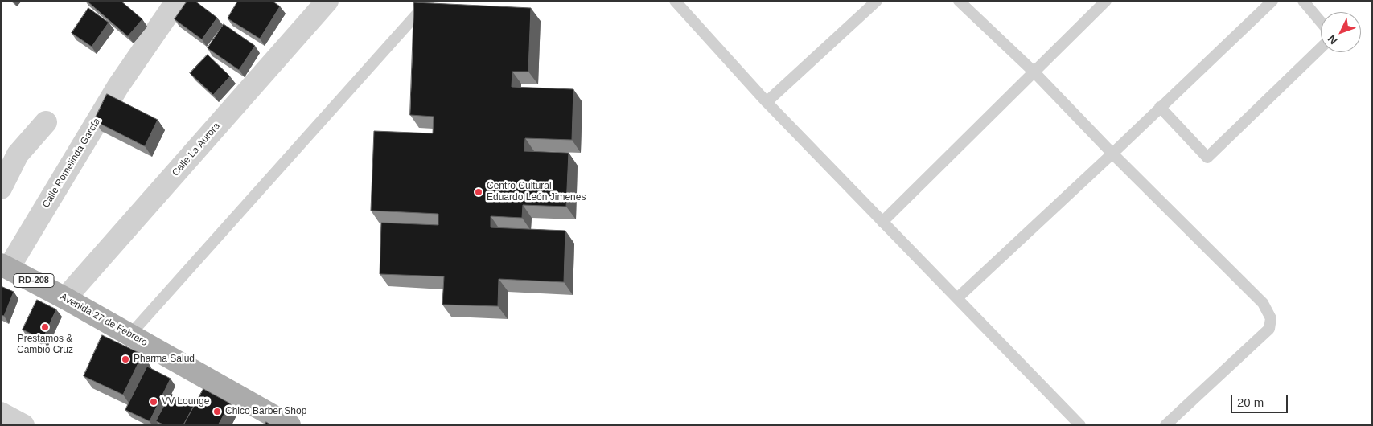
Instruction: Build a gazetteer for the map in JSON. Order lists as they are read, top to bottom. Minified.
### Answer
{"streets":{"main road":["RD-208","Avenida 27 de Febrero"],"street":["Calle La Aurora","Calle Romelinda García"]},"crossings":[["Calle La Aurora","Avenida 27 de Febrero"],["Calle Romelinda García","Avenida 27 de Febrero"]],"places":["Centro Cultural Eduardo León Jimenes","Prestamos & Cambio Cruz","Pharma Salud","VV Lounge","Chico Barber Shop"],"scale_bar":"20 m","north":"bottom left"}
